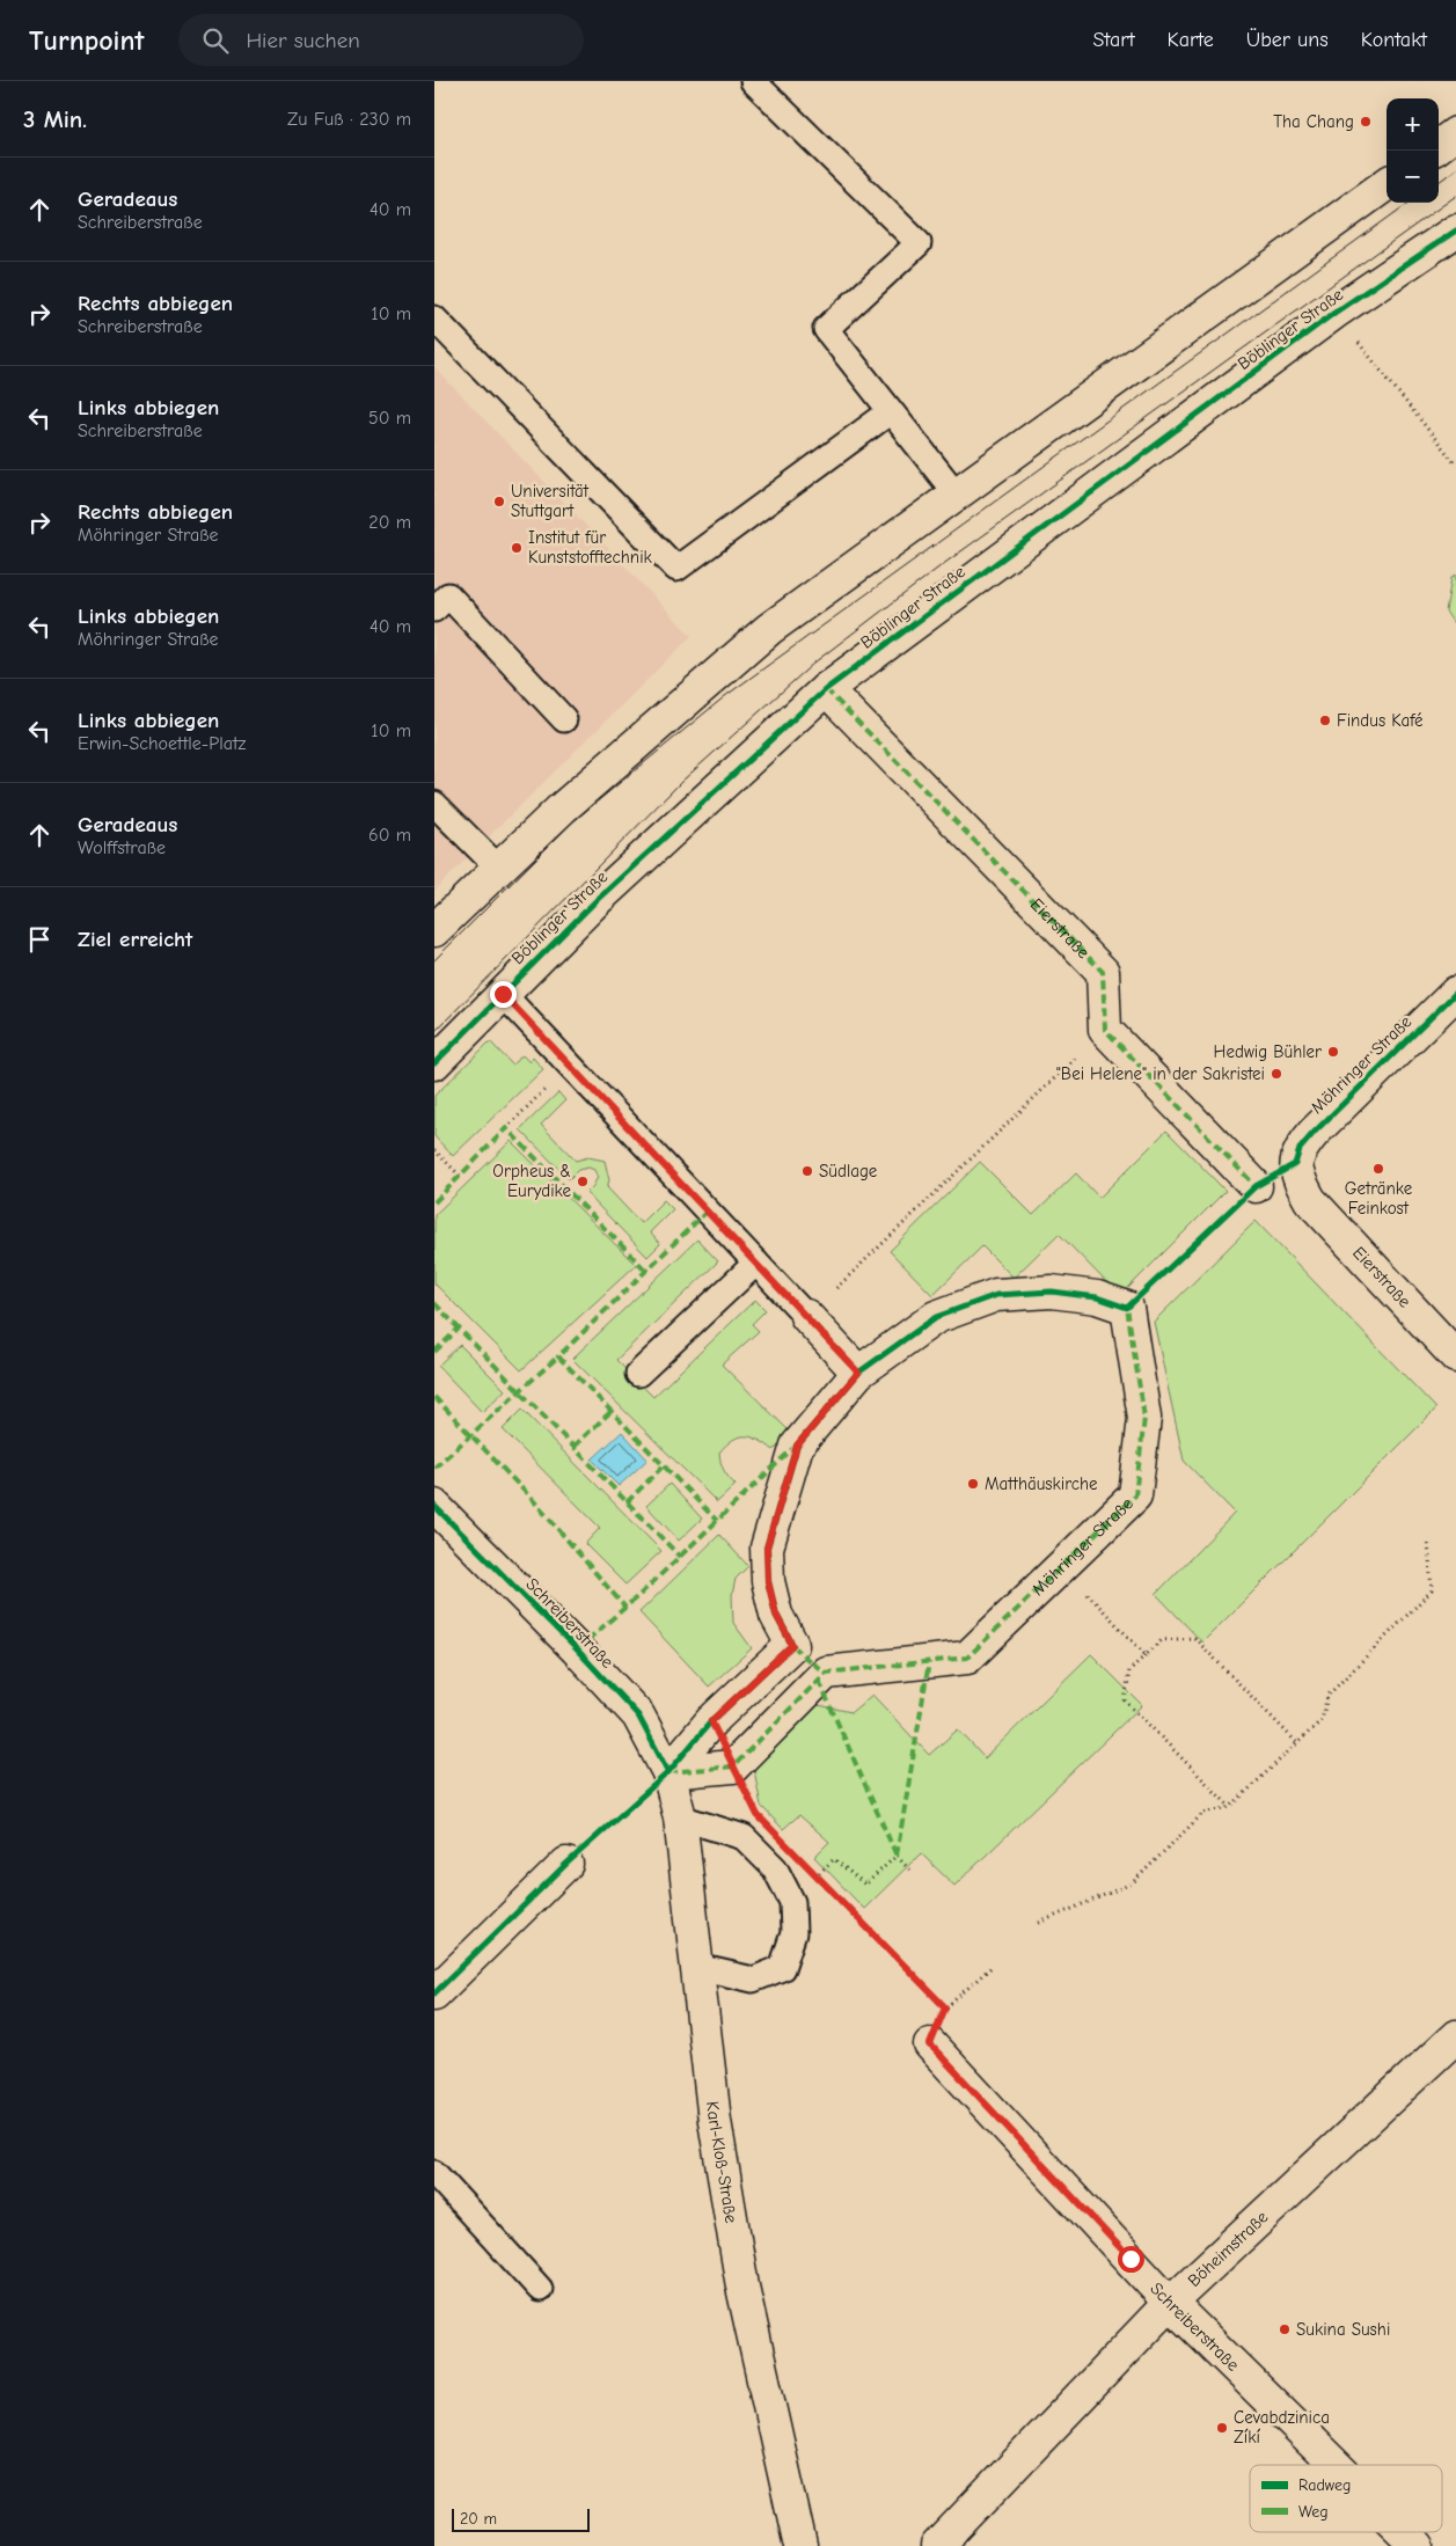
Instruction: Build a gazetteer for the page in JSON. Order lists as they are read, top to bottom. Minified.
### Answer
{"streets":{"street":["Böblinger Straße","Eierstraße","Möhringer Straße","Schreiberstraße","Karl-Kloß-Straße","Böheimstraße"]},"crossings":[["Böblinger Straße","Eierstraße"],["Eierstraße","Möhringer Straße"],["Schreiberstraße","Karl-Kloß-Straße"],["Schreiberstraße","Böheimstraße"]],"places":["Tha Chang","Universität Stuttgart","Institut für Kunststofftechnik","Findus Kafé","Hedwig Bühler","\"Bei Helene\" in der Sakristei","Getränke Feinkost","Südlage","Orpheus & Eurydike","Matthäuskirche","Sukina Sushi","Cevabdzinica Zíkí"],"legend":["Radweg","Weg"],"scale_bar":"20 m","page":{"header":"Turnpoint","search":"Hier suchen","nav":["Start","Karte","Über uns","Kontakt"],"heading":["3 Min.","Zu Fuß · 230 m"],"map_buttons":["+","−"],"list":[["Geradeaus","Schreiberstraße","40 m"],["Rechts abbiegen","Schreiberstraße","10 m"],["Links abbiegen","Schreiberstraße","50 m"],["Rechts abbiegen","Möhringer Straße","20 m"],["Links abbiegen","Möhringer Straße","40 m"],["Links abbiegen","Erwin-Schoettle-Platz","10 m"],["Geradeaus","Wolffstraße","60 m"],"Ziel erreicht"],"scale":"20 m"}}
